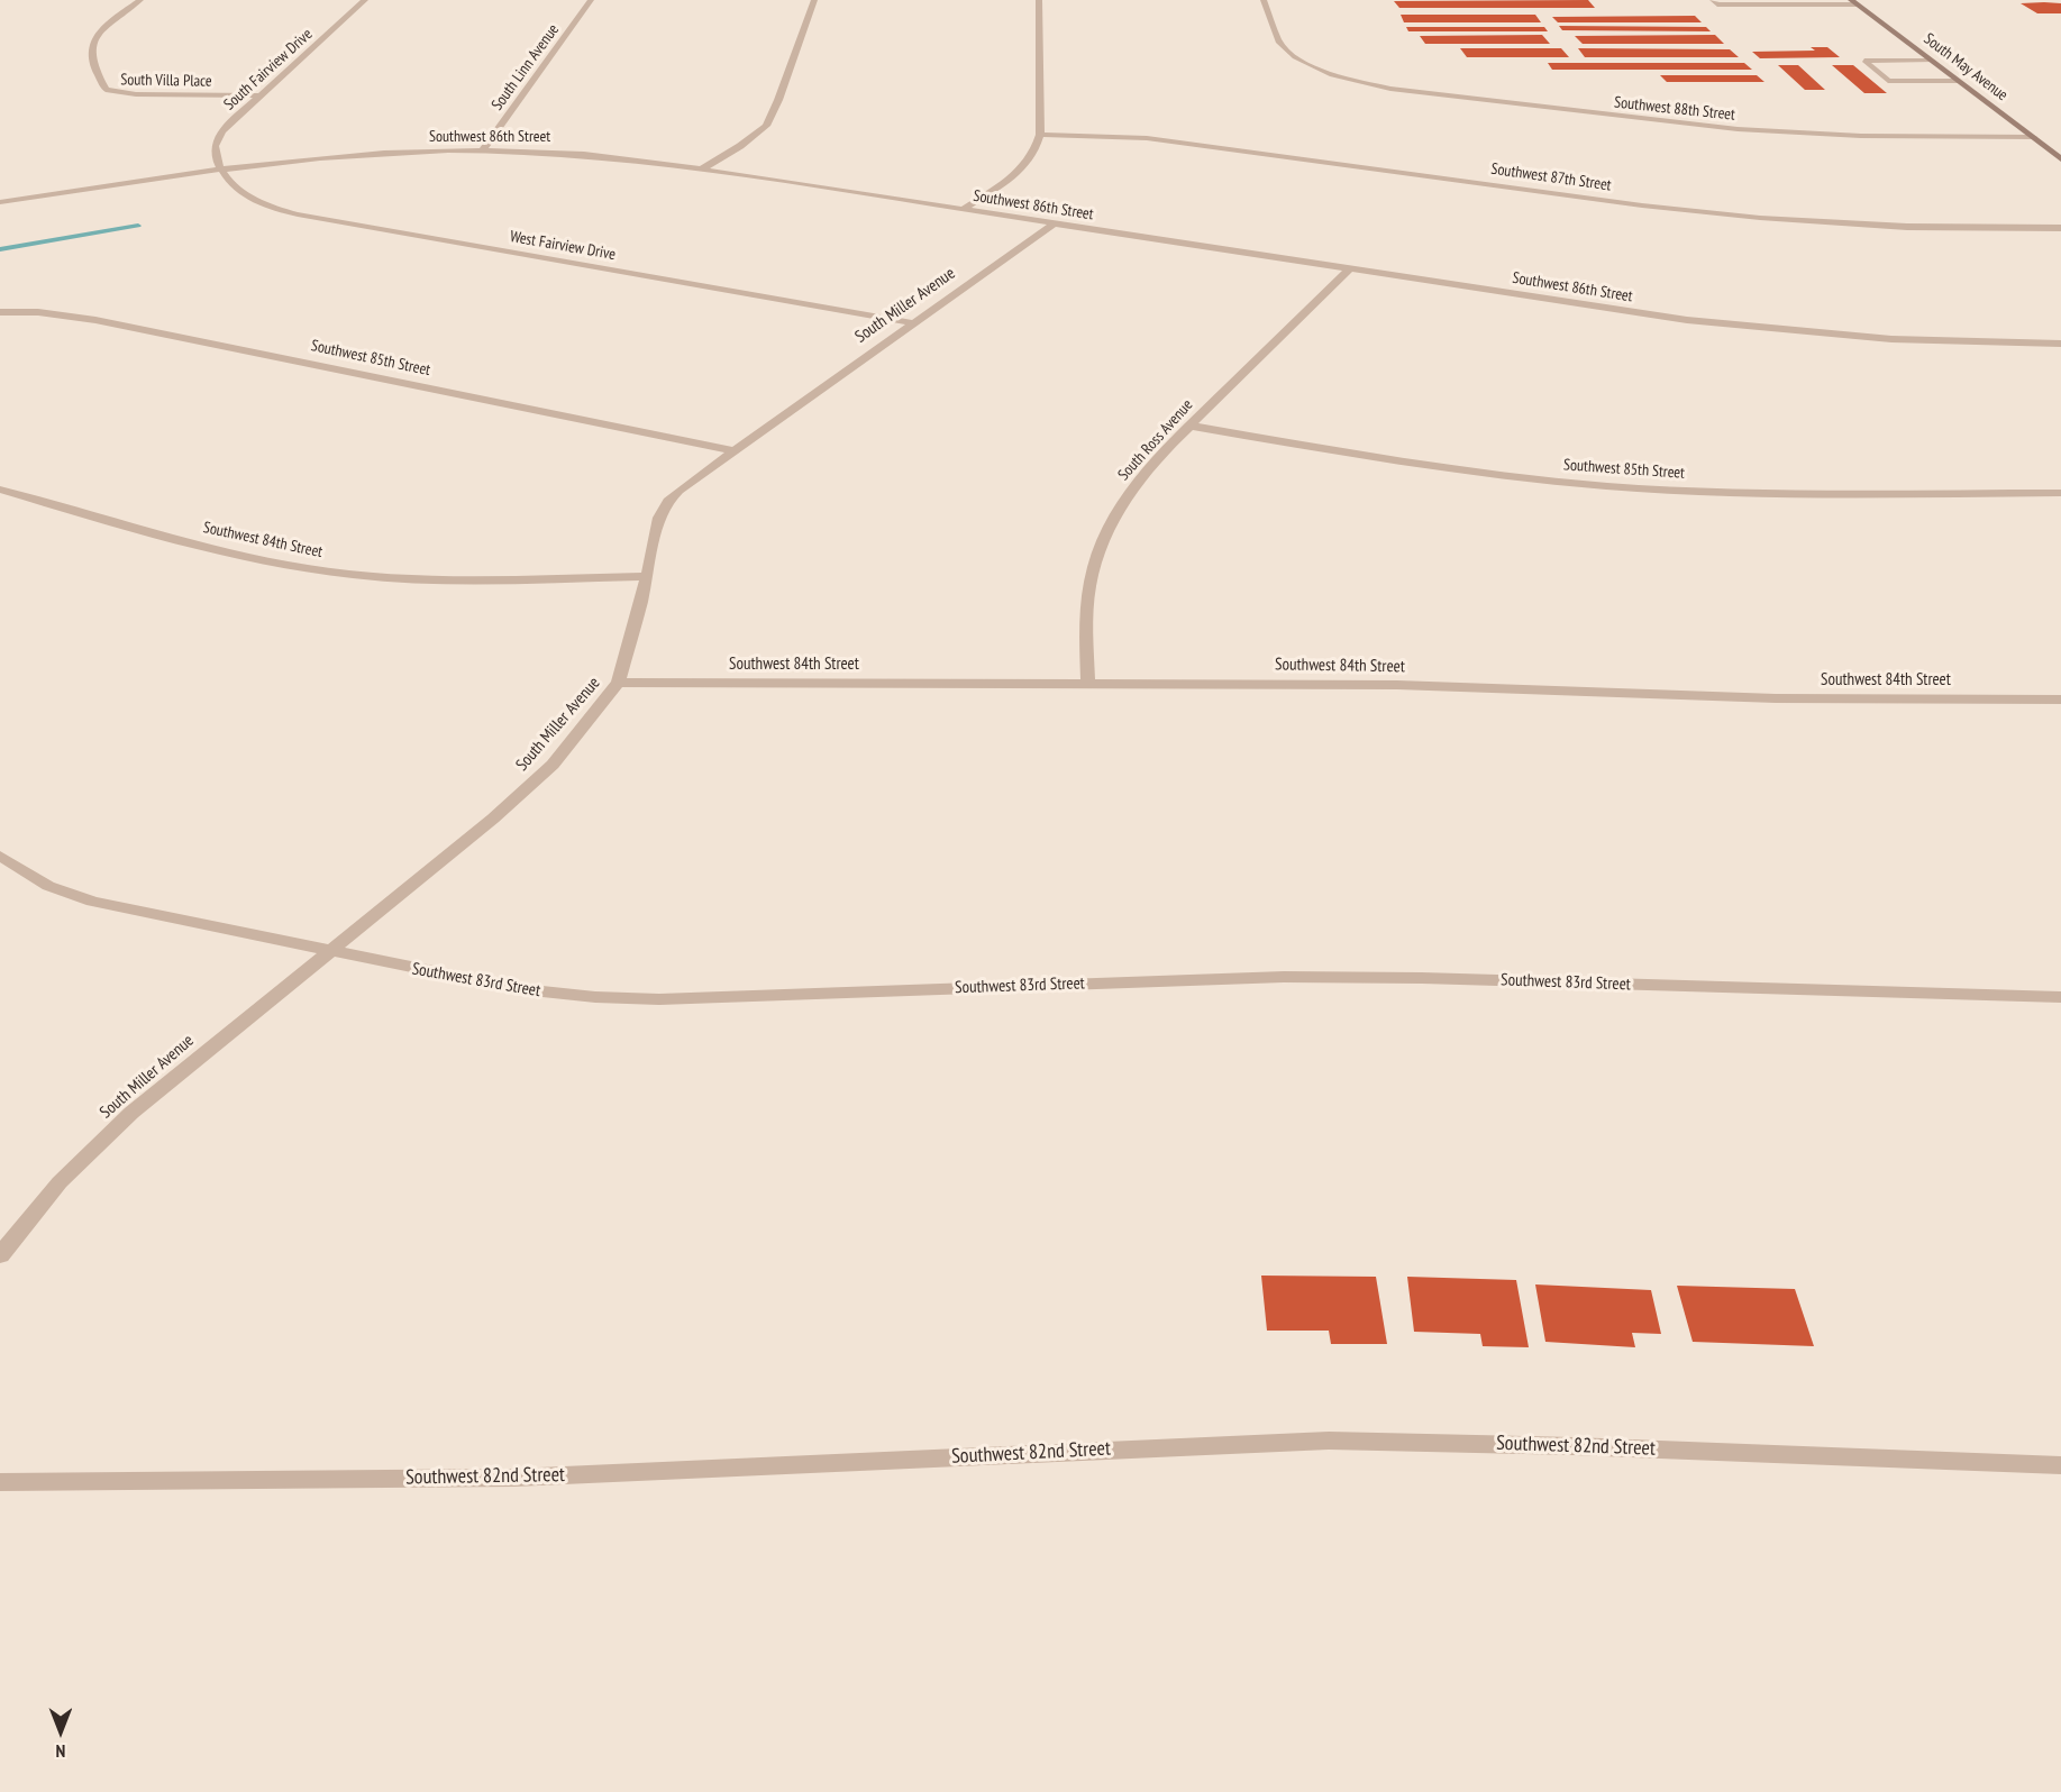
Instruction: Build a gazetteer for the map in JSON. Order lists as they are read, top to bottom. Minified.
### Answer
{"streets":{"main road":["South May Avenue"],"street":["South Linn Avenue","South Fairview Drive","South Villa Place","Southwest 88th Street","Southwest 86th Street","Southwest 87th Street","West Fairview Drive","South Miller Avenue","Southwest 85th Street","South Ross Avenue","Southwest 84th Street","Southwest 83rd Street","Southwest 82nd Street"]},"crossings":[["South Linn Avenue","Southwest 86th Street"],["South May Avenue","Southwest 88th Street"],["South Fairview Drive","South Villa Place"],["South Fairview Drive","Southwest 86th Street"],["South Fairview Drive","West Fairview Drive"],["Southwest 86th Street","West Fairview Drive"],["Southwest 86th Street","South Miller Avenue"],["Southwest 86th Street","South Ross Avenue"],["West Fairview Drive","South Miller Avenue"],["South Miller Avenue","Southwest 85th Street"],["South Miller Avenue","Southwest 84th Street"],["South Miller Avenue","Southwest 83rd Street"],["Southwest 85th Street","South Ross Avenue"],["South Ross Avenue","Southwest 84th Street"]],"north":"bottom"}
